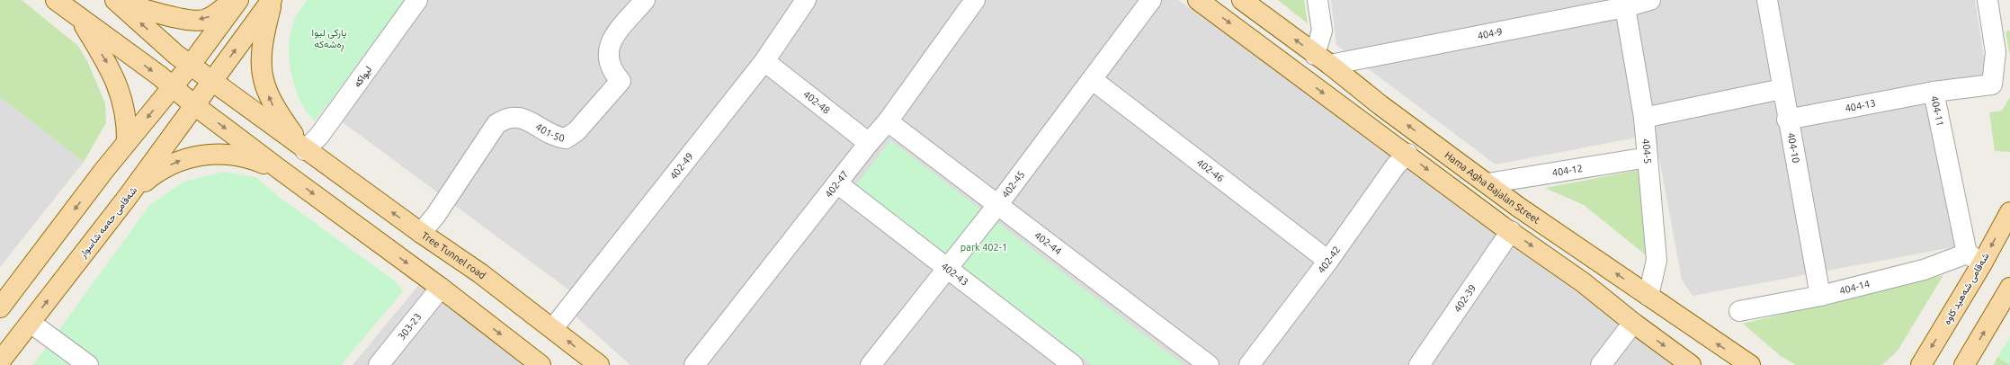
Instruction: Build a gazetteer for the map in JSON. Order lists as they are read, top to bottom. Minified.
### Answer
{"streets":{"main road":["Hama Agha Bajalan Street","شەقامی حەمە شاسوار","Tree Tunnel road","شەقامی شەهید کاوە"],"street":["404-9","لیواکە","402-48","404-13","404-11","401-50","404-10","404-5","402-49","402-46","404-12","402-47","402-45","402-44","402-42","402-43","404-14","402-39","303-23"]},"crossings":[["404-9","404-5"],["404-9","Hama Agha Bajalan Street"],["لیواکە","Tree Tunnel road"],["402-48","402-49"],["402-48","402-47"],["404-13","404-11"],["404-13","404-10"],["404-11","404-14"],["404-11","شەقامی شەهید کاوە"],["401-50","Tree Tunnel road"],["404-10","404-14"],["404-5","404-12"],["404-5","Hama Agha Bajalan Street"],["402-49","Tree Tunnel road"],["402-46","402-45"],["402-46","402-42"],["404-12","Hama Agha Bajalan Street"],["402-47","402-44"],["402-47","402-43"],["402-45","402-44"],["402-45","402-43"],["شەقامی حەمە شاسوار","Tree Tunnel road"],["404-14","شەقامی شەهید کاوە"]],"parks":["پارکی لیوا ڕەشەکە","park 402-1"]}
